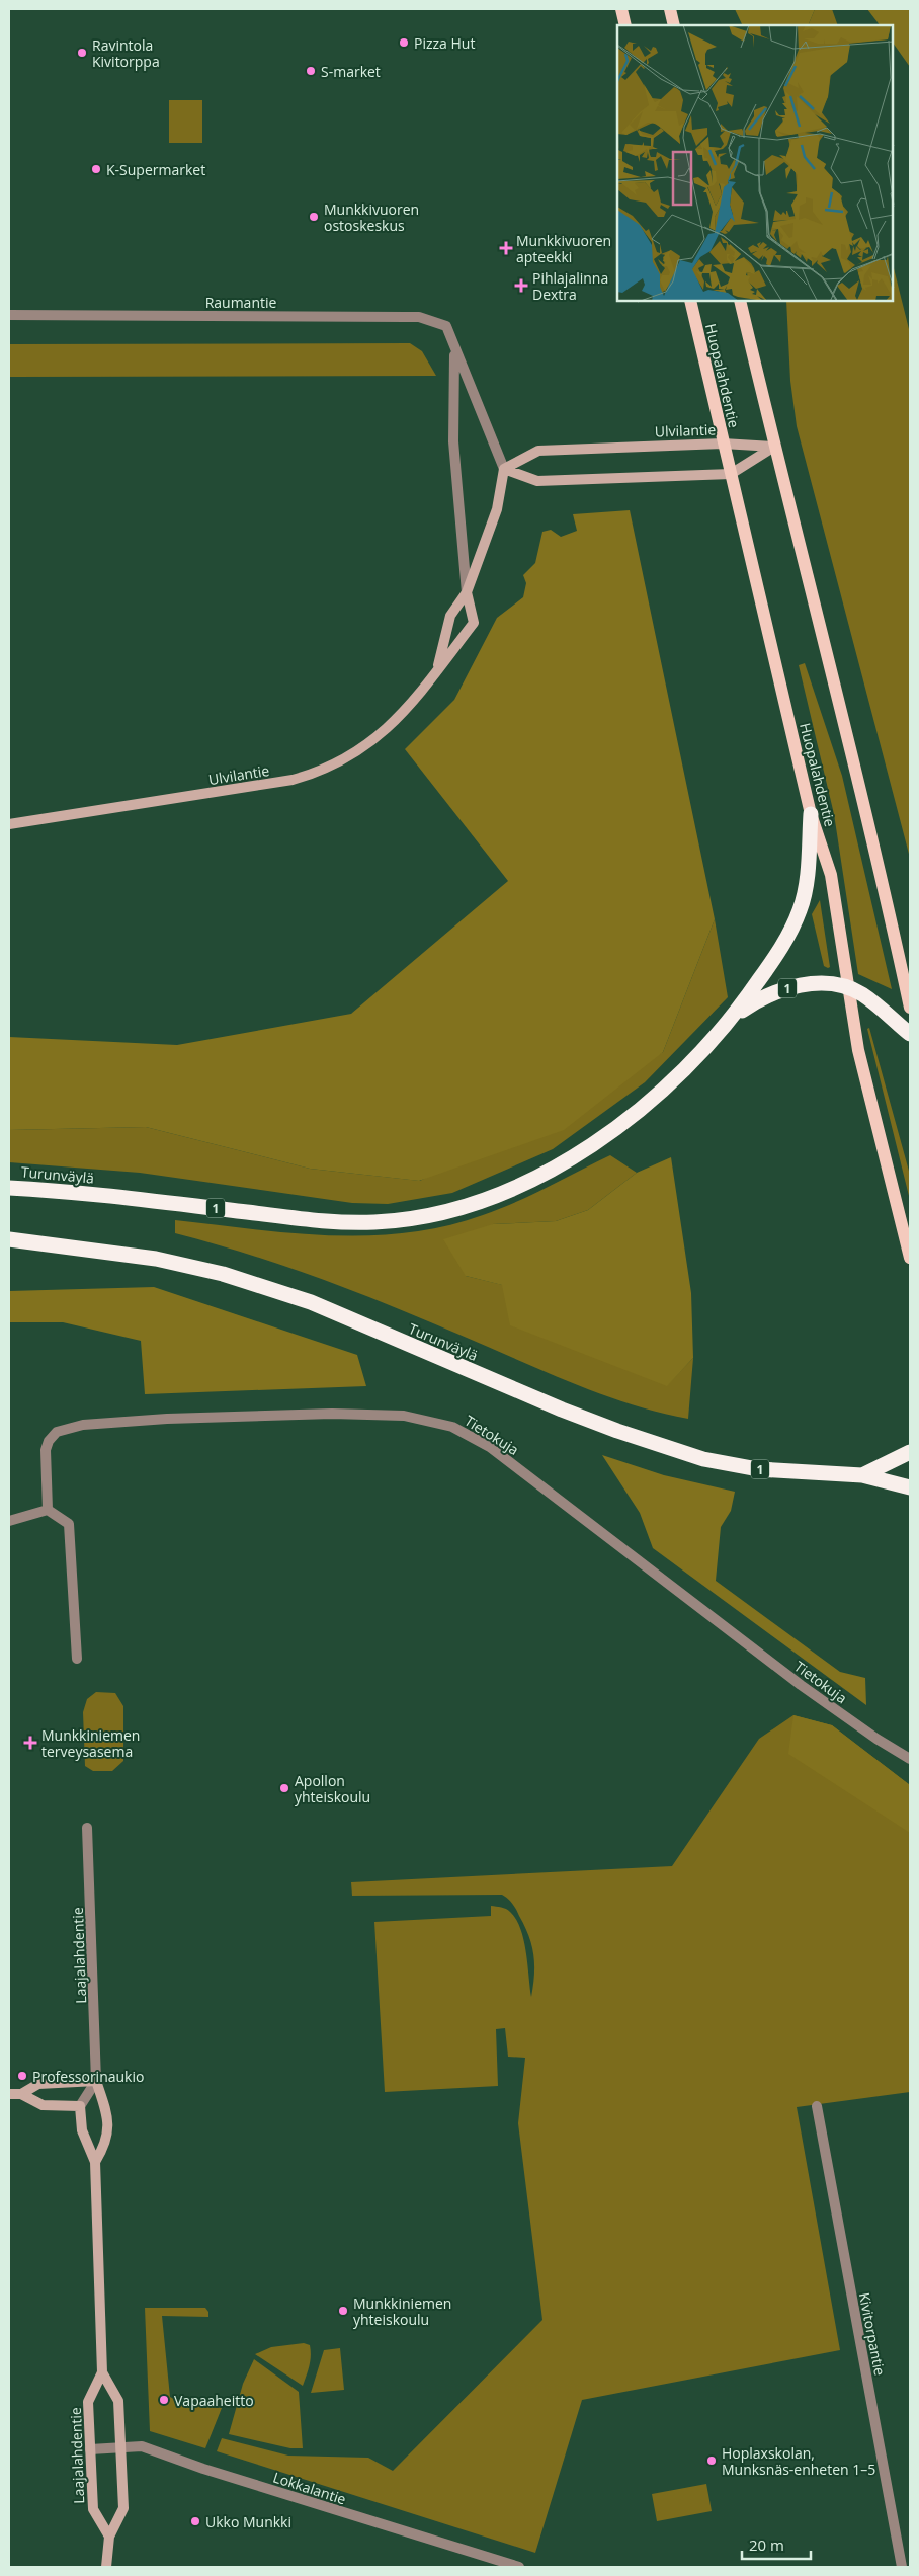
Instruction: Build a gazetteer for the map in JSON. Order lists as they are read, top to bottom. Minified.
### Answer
{"streets":{"highway":["1","Turunväylä"],"main road":["Huopalahdentie"],"street":["Raumantie","Ulvilantie","Tietokuja","Laajalahdentie","Kivitorpantie","Lokkalantie"]},"crossings":[["Raumantie","Ulvilantie"],["Huopalahdentie","Ulvilantie"],["Huopalahdentie","1"],["1","Turunväylä"],["Laajalahdentie","Lokkalantie"]],"places":{"other":["Pizza Hut","Ravintola Kivitorppa","S-market","K-Supermarket","Munkkivuoren ostoskeskus","Apollon yhteiskoulu","Professorinaukio","Munkkiniemen yhteiskoulu","Vapaaheitto","Hoplaxskolan, Munksnäs-enheten 1–5","Ukko Munkki"],"health":["Munkkivuoren apteekki","Pihlajalinna Dextra","Munkkiniemen terveysasema"]},"scale_bar":"20 m"}
